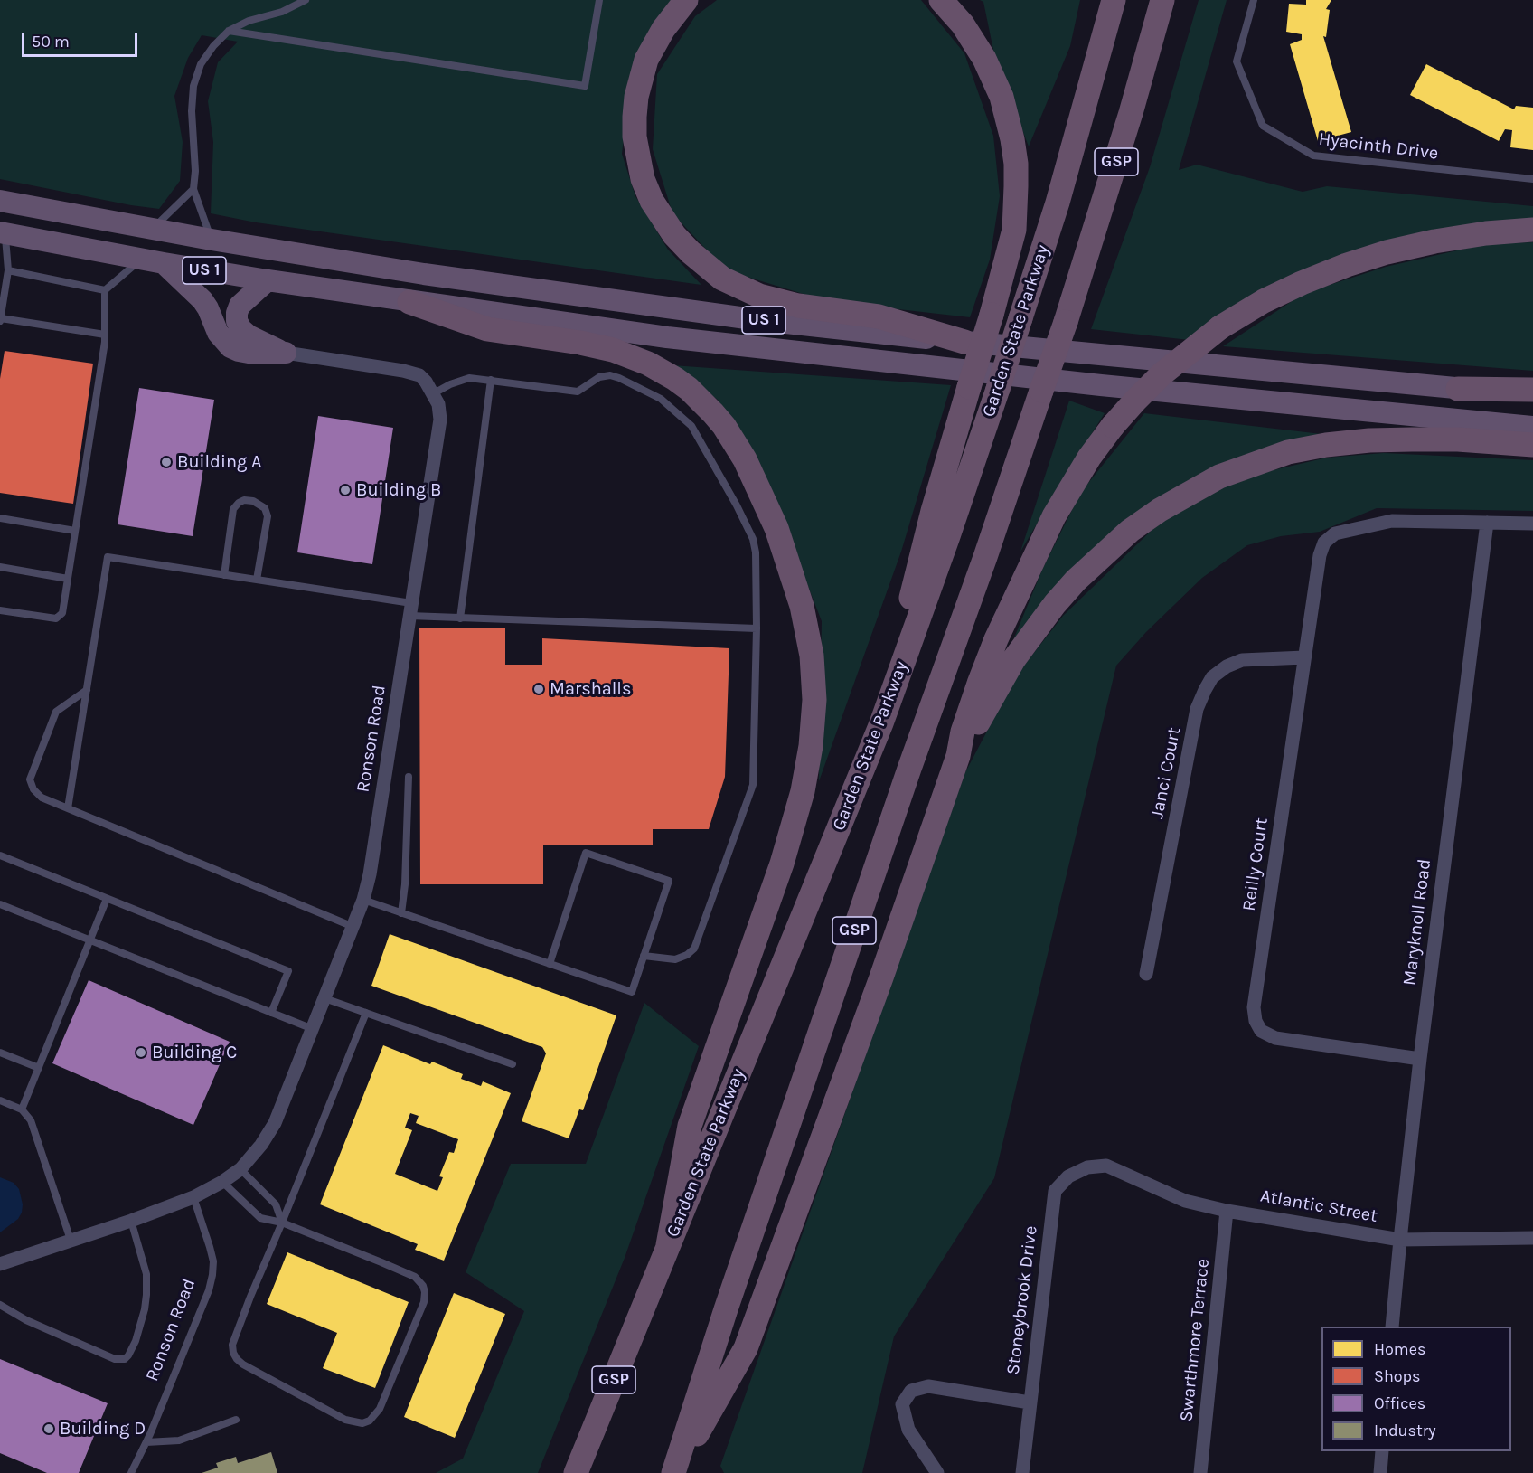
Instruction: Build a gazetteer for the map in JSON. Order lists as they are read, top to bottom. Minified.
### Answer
{"streets":{"highway":["GSP","US 1","Garden State Parkway"],"street":["Ronson Road","Janci Court","Reilly Court","Maryknoll Road","Atlantic Street","Stoneybrook Drive","Swarthmore Terrace"],"lane":["Hyacinth Drive"]},"crossings":[["Janci Court","Reilly Court"],["Reilly Court","Maryknoll Road"],["Maryknoll Road","Atlantic Street"],["Atlantic Street","Stoneybrook Drive"],["Atlantic Street","Swarthmore Terrace"]],"places":["Building A","Building B","Marshalls","Building C","Building D"],"legend":["Homes","Shops","Offices","Industry"],"scale_bar":"50 m"}
